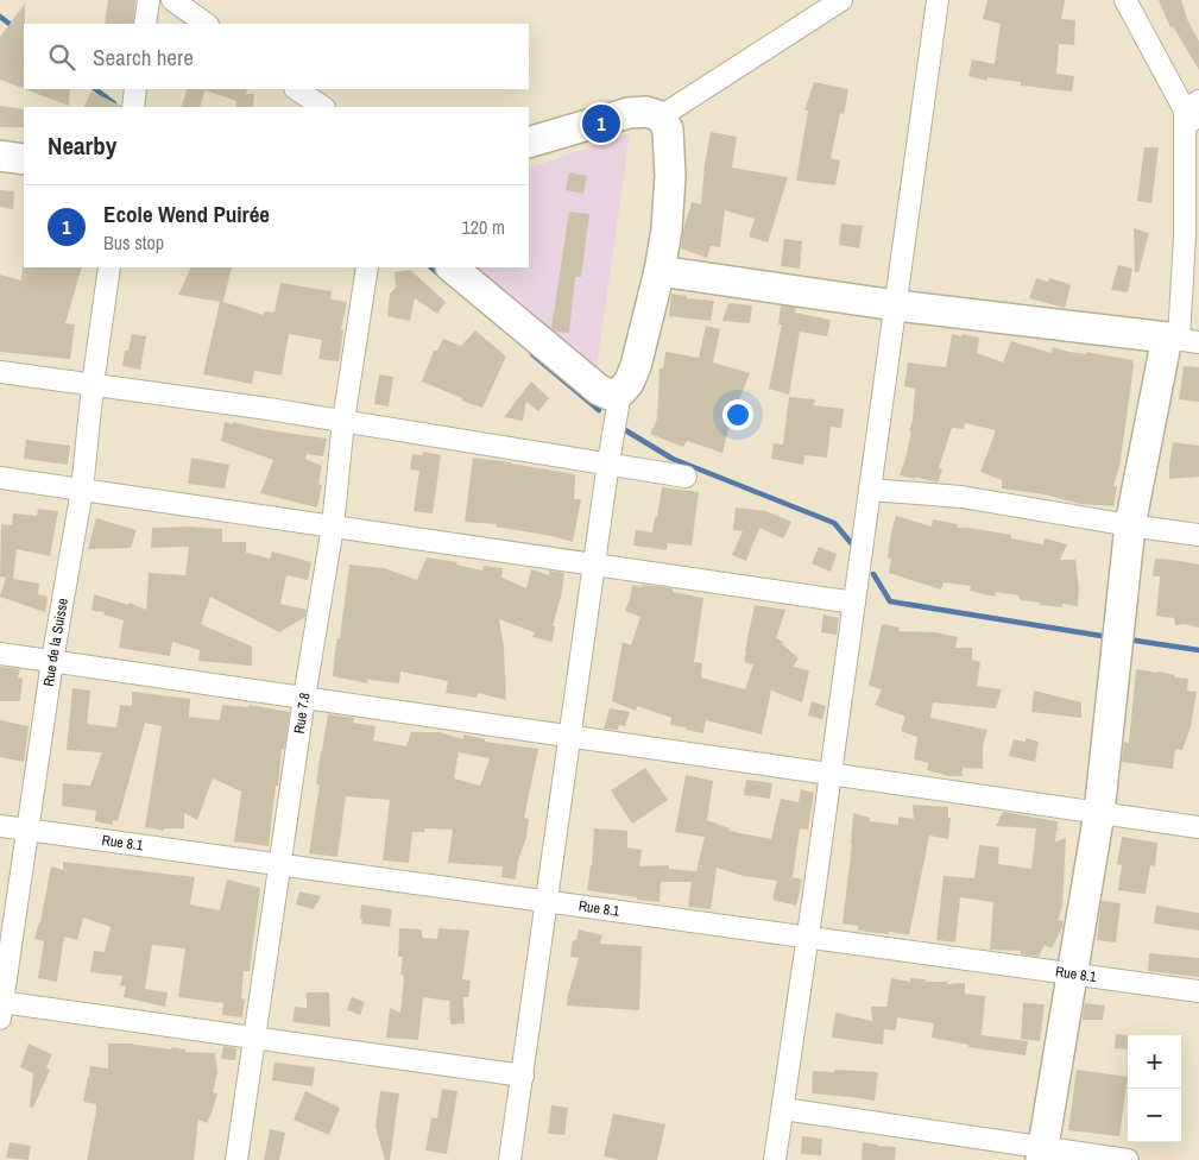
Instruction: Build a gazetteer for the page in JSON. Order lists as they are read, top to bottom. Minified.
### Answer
{"streets":{"street":["Rue de la Suisse","Rue 7.8","Rue 8.1"]},"crossings":[["Rue de la Suisse","Rue 8.1"],["Rue 7.8","Rue 8.1"]],"page":{"search":"Search here","pins":"1","heading":"Nearby","list":[{"mark":"1","name":"Ecole Wend Puirée","note":"Bus stop","value":"120 m"}],"map_buttons":["+","−"]}}
